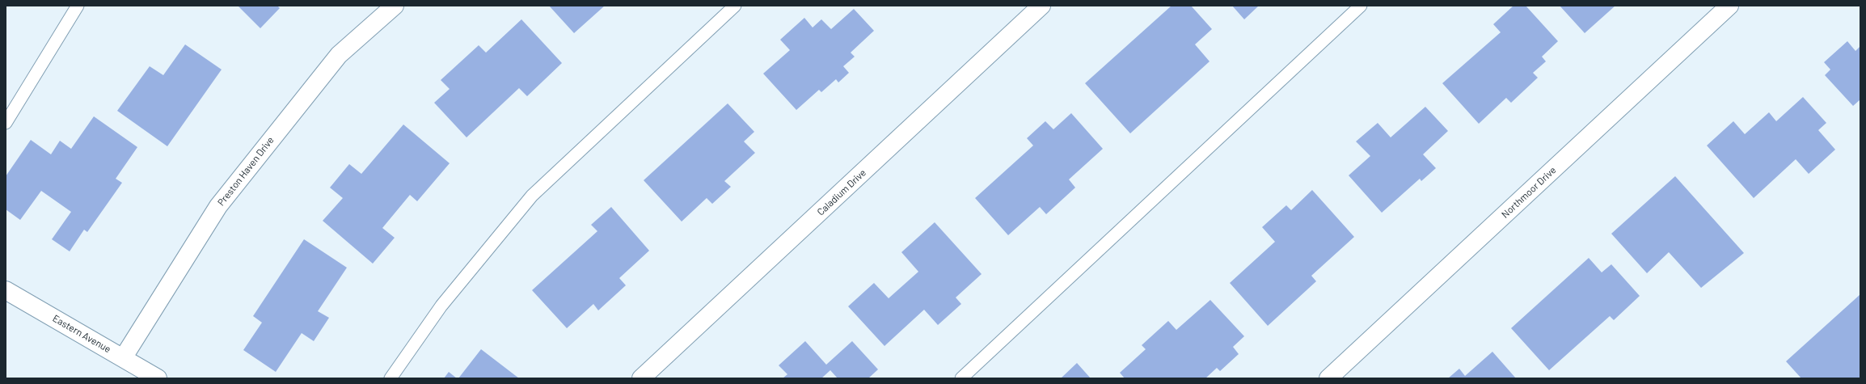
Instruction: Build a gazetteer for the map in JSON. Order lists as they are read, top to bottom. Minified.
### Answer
{"streets":{"street":["Preston Haven Drive","Caladium Drive","Northmoor Drive","Eastern Avenue"]},"crossings":[["Preston Haven Drive","Eastern Avenue"]]}
